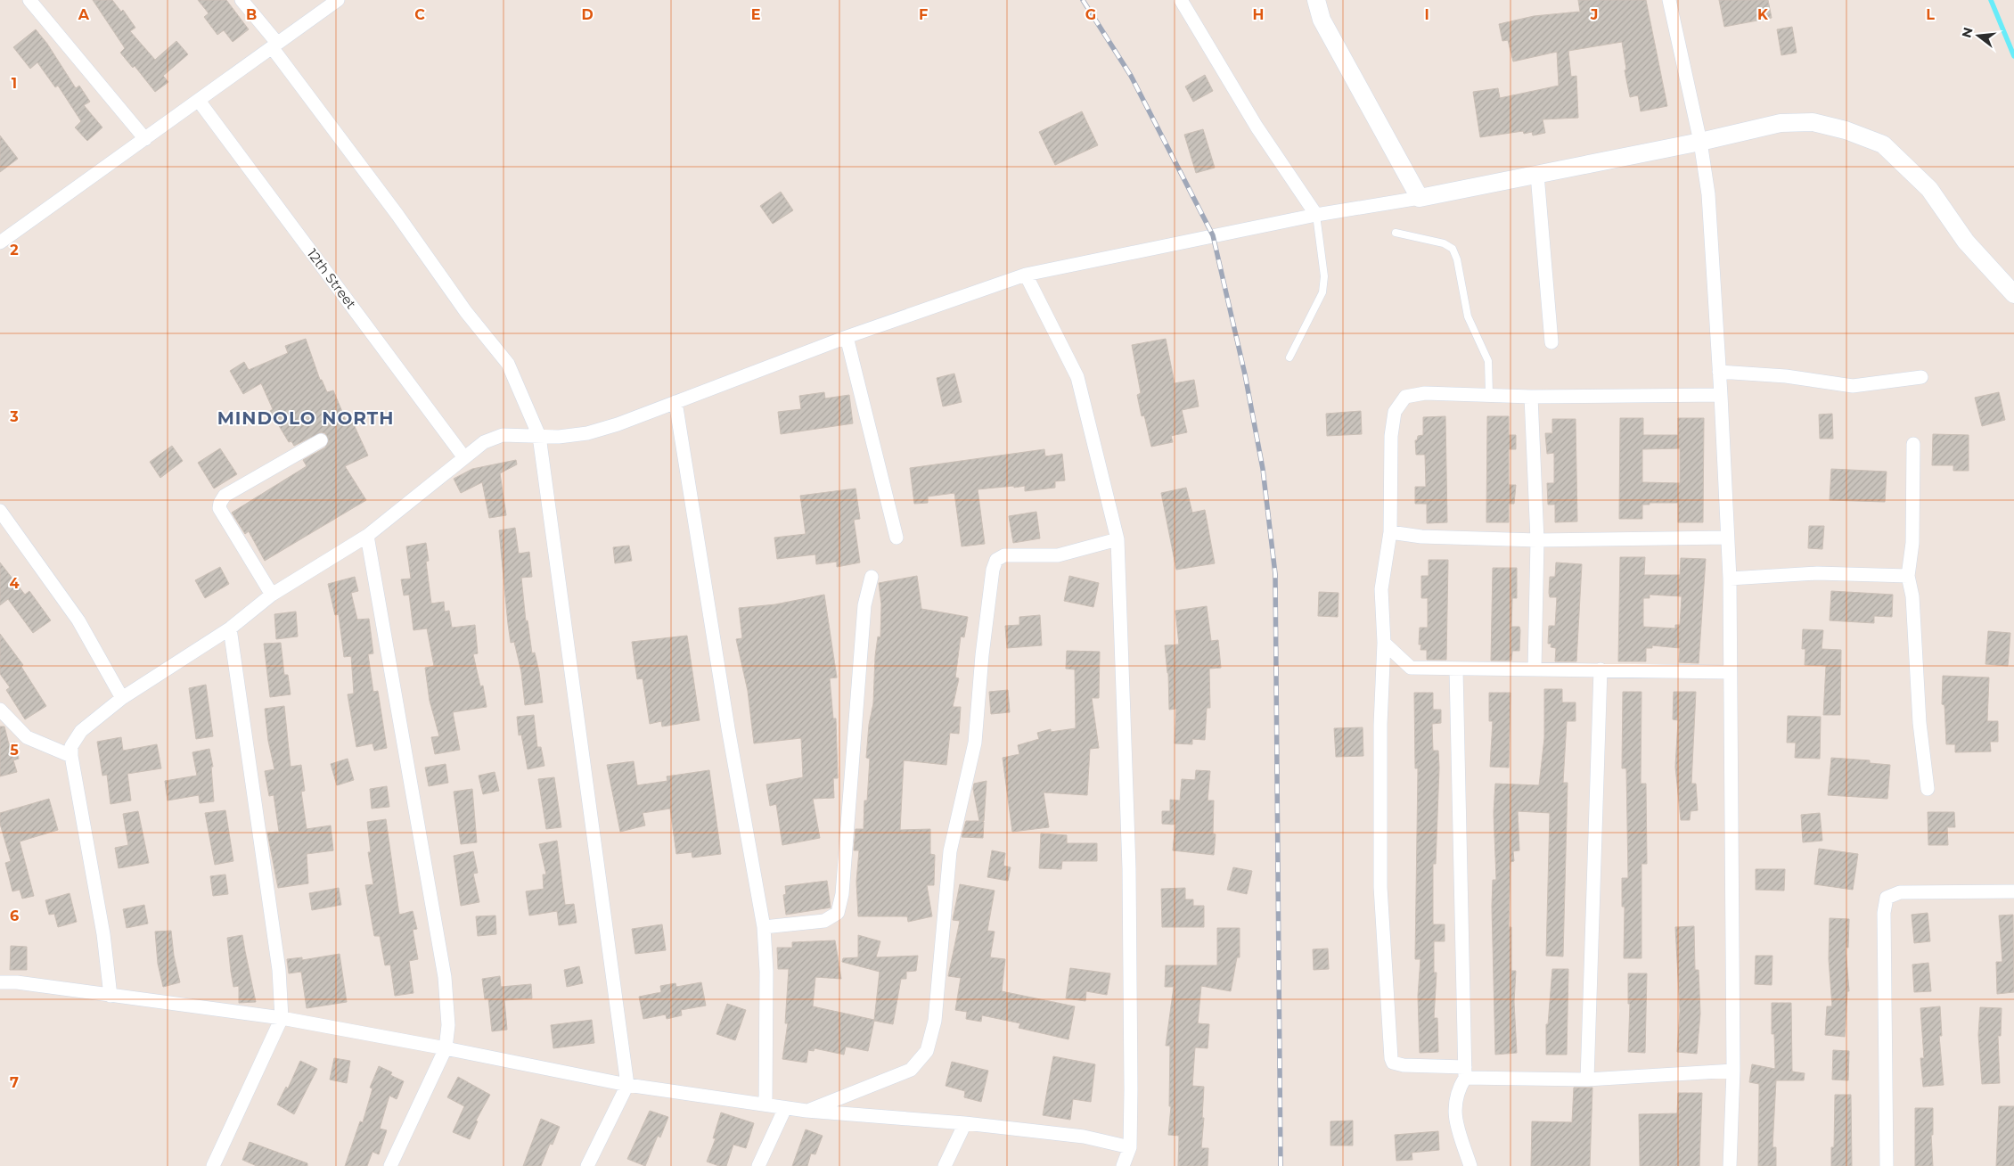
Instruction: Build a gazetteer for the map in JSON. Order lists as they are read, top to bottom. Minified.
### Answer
{"streets":{"street":["12th Street"]},"districts":["MINDOLO NORTH"],"north":"left","grid":{"columns":["A","B","C","D","E","F","G","H","I","J","K","L"],"rows":["1","2","3","4","5","6","7"]}}
